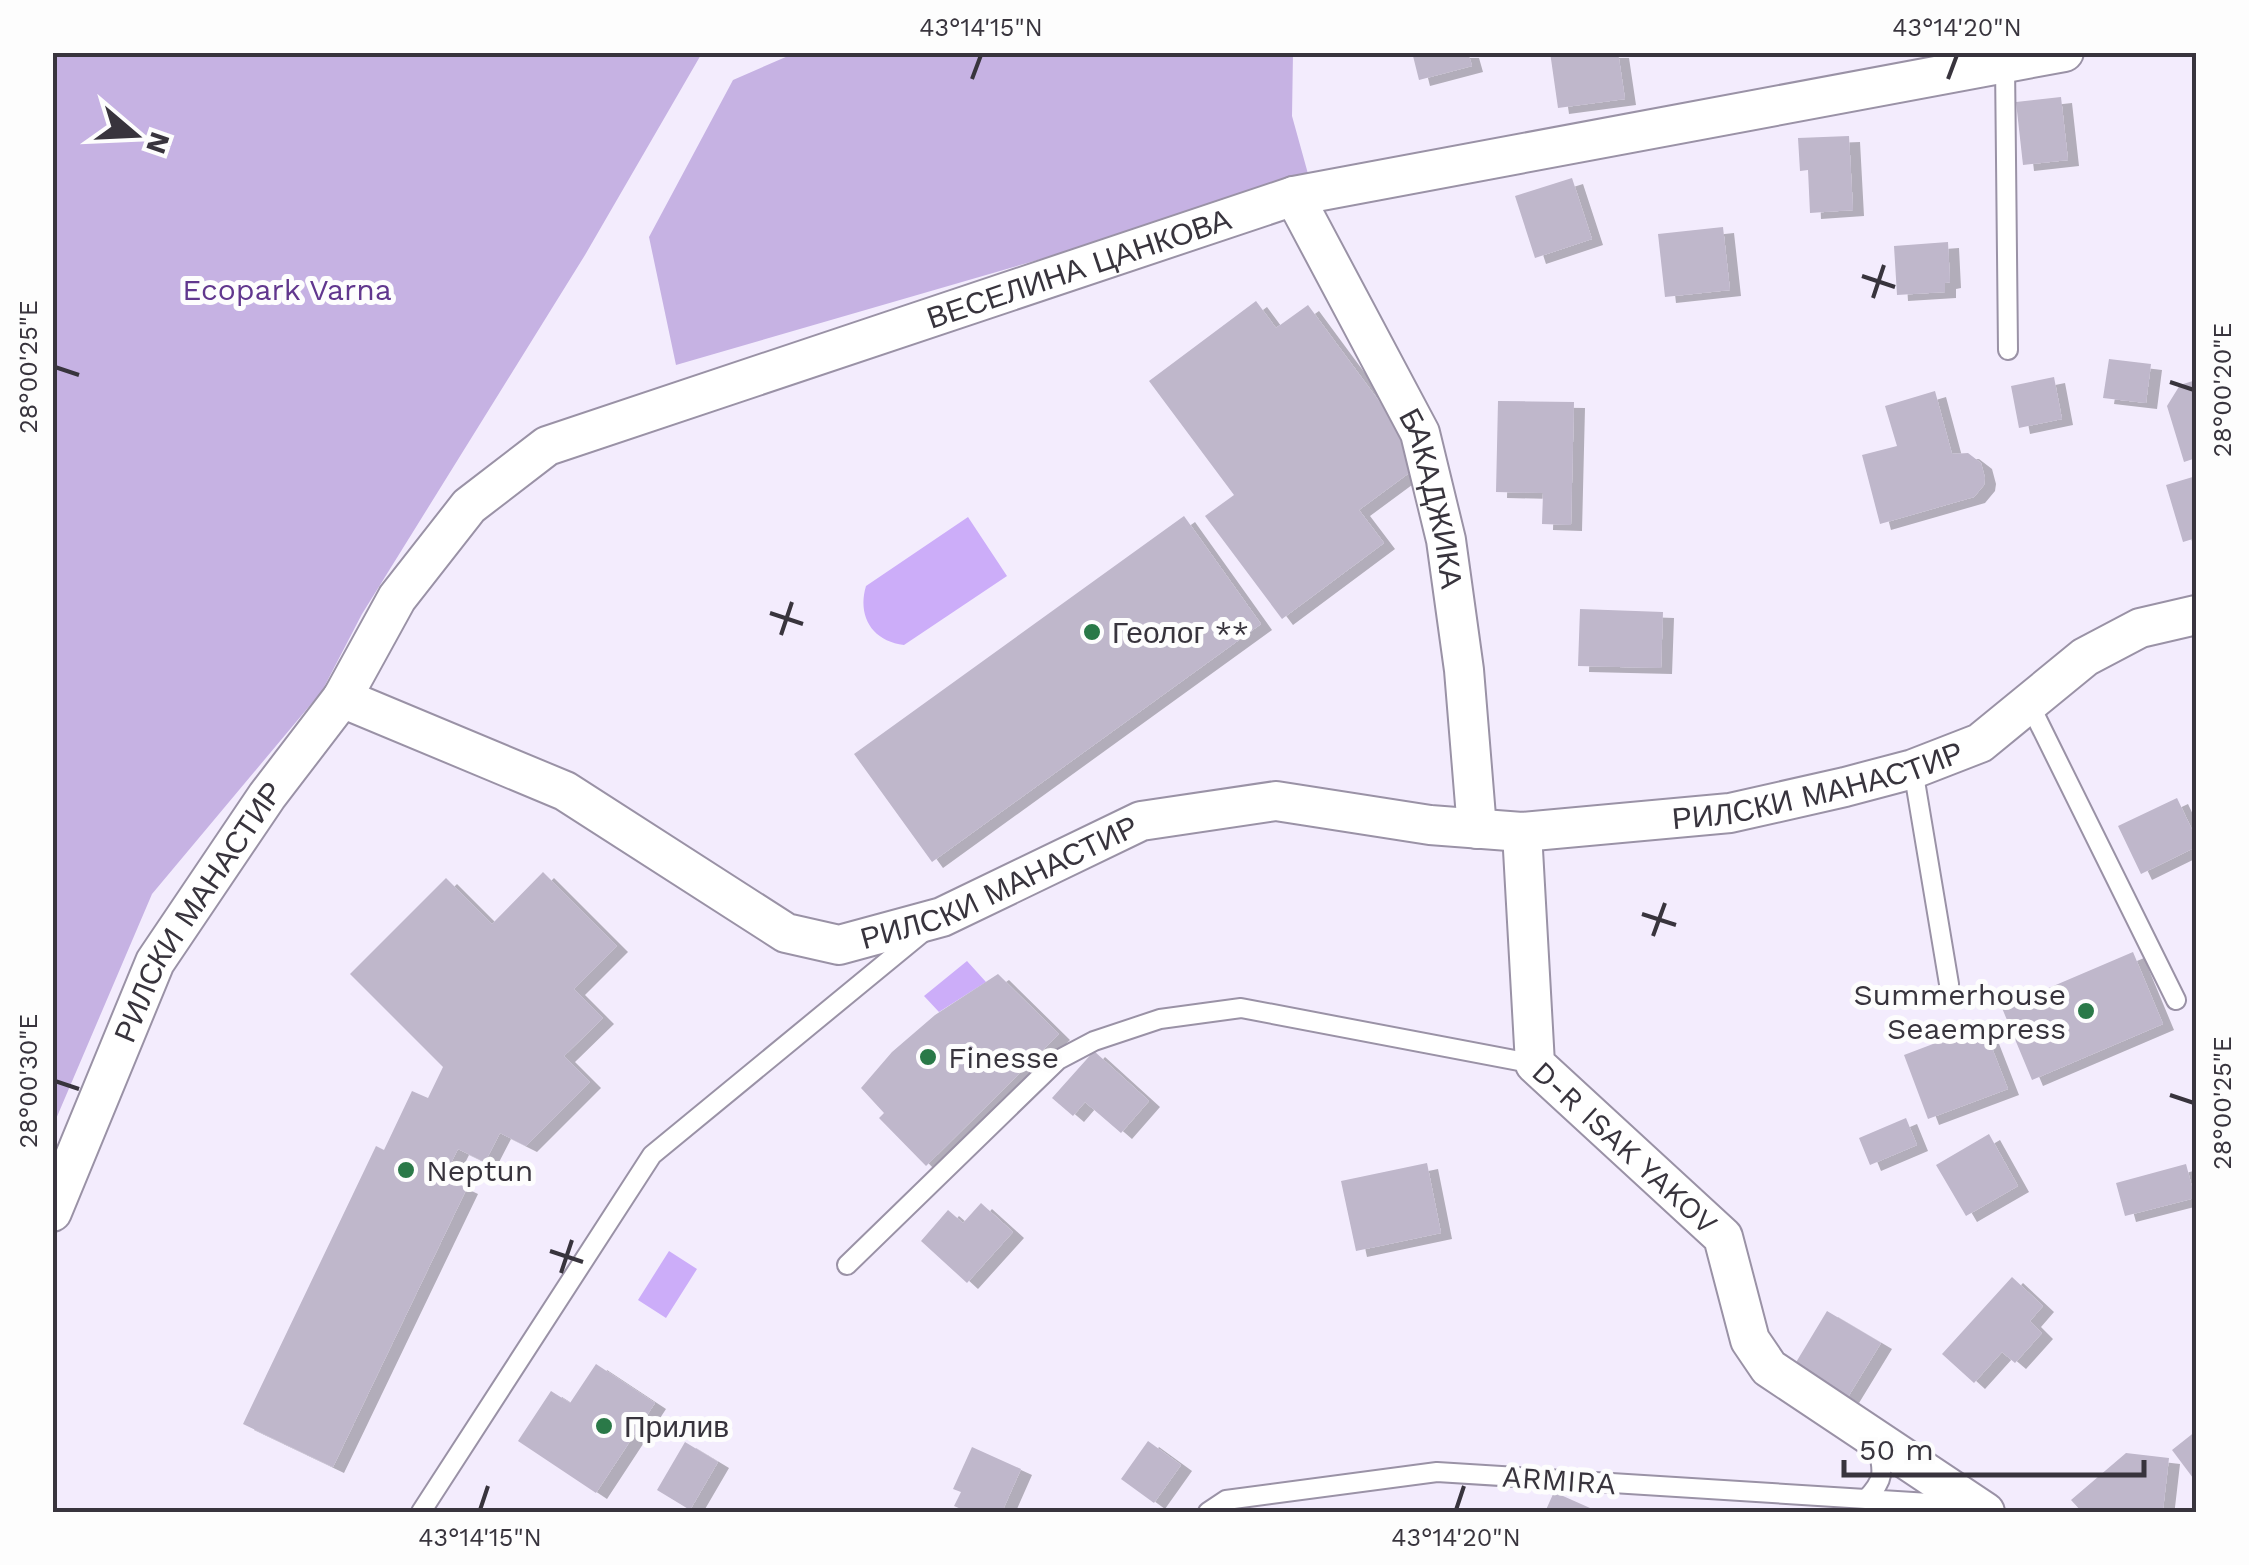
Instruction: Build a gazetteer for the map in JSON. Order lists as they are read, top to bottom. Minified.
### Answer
{"streets":{"street":["ВЕСЕЛИНА ЦАНКОВА","БАКАДЖИКА","РИЛСКИ МАНАСТИР","D-R ISAK YAKOV"],"lane":["ARMIRA"]},"crossings":[["ВЕСЕЛИНА ЦАНКОВА","БАКАДЖИКА"],["ВЕСЕЛИНА ЦАНКОВА","РИЛСКИ МАНАСТИР"],["БАКАДЖИКА","РИЛСКИ МАНАСТИР"],["РИЛСКИ МАНАСТИР","D-R ISAK YAKOV"],["D-R ISAK YAKOV","ARMIRA"]],"parks":["Ecopark Varna"],"places":["Геолог **","Summerhouse Seaempress","Finesse","Neptun","Прилив"],"scale_bar":"50 m","north":"right","coordinates":["43°14'15\"N","43°14'20\"N","28°00'25\"E","28°00'20\"E","28°00'30\"E"]}
